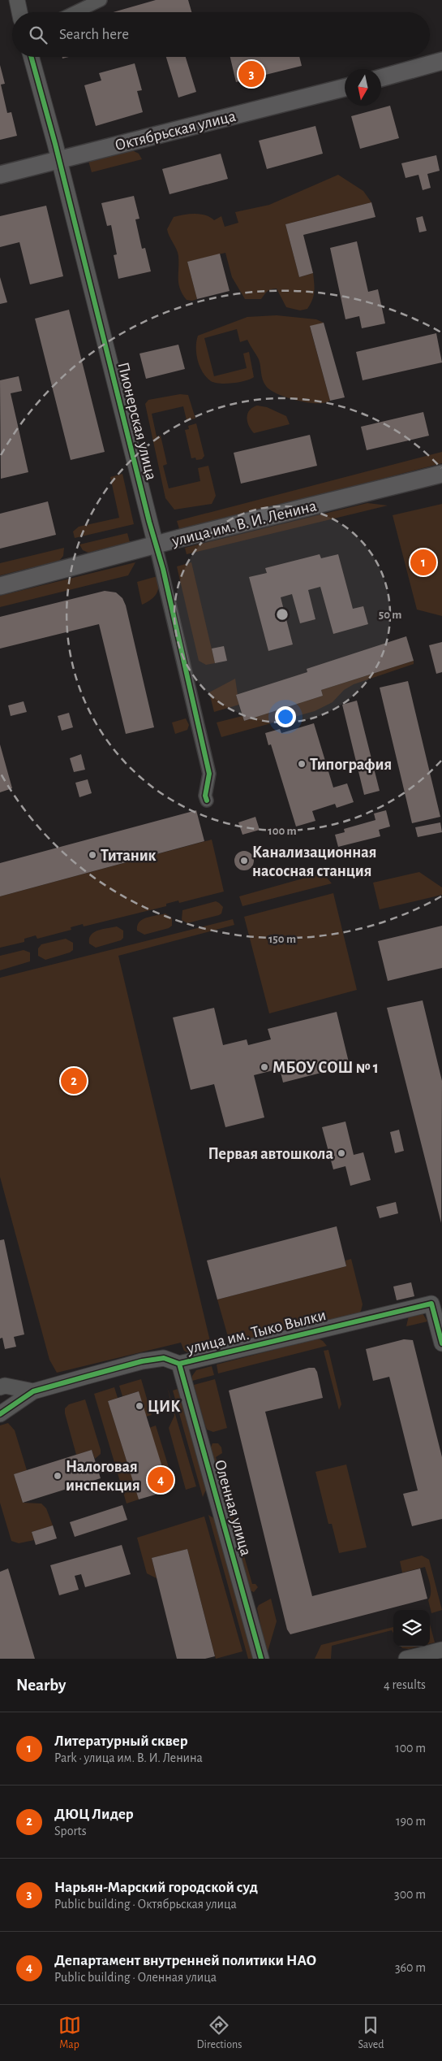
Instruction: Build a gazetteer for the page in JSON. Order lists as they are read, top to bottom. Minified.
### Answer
{"streets":{"main road":["Октябрьская улица","улица им. В. И. Ленина"],"street":["Пионерская улица","улица им. Тыко Вылки","Оленная улица"]},"crossings":[["Октябрьская улица","Пионерская улица"],["Пионерская улица","улица им. В. И. Ленина"],["улица им. Тыко Вылки","Оленная улица"]],"places":["Типография","Титаник","Канализационная насосная станция","МБОУ СОШ № 1","Первая автошкола","ЦИК","Налоговая инспекция"],"north":"bottom","page":{"search":"Search here","pins":["3","1","2","4"],"heading":["Nearby","4 results"],"list":[{"mark":"1","name":"Литературный сквер","note":"Park · улица им. В. И. Ленина","value":"100 m"},{"mark":"2","name":"ДЮЦ Лидер","note":"Sports","value":"190 m"},{"mark":"3","name":"Нарьян-Марский городской суд","note":"Public building · Октябрьская улица","value":"300 m"},{"mark":"4","name":"Департамент внутренней политики НАО","note":"Public building · Оленная улица","value":"360 m"}],"nav":["Map","Directions","Saved"]},"rings":["50 m","100 m","150 m"]}
